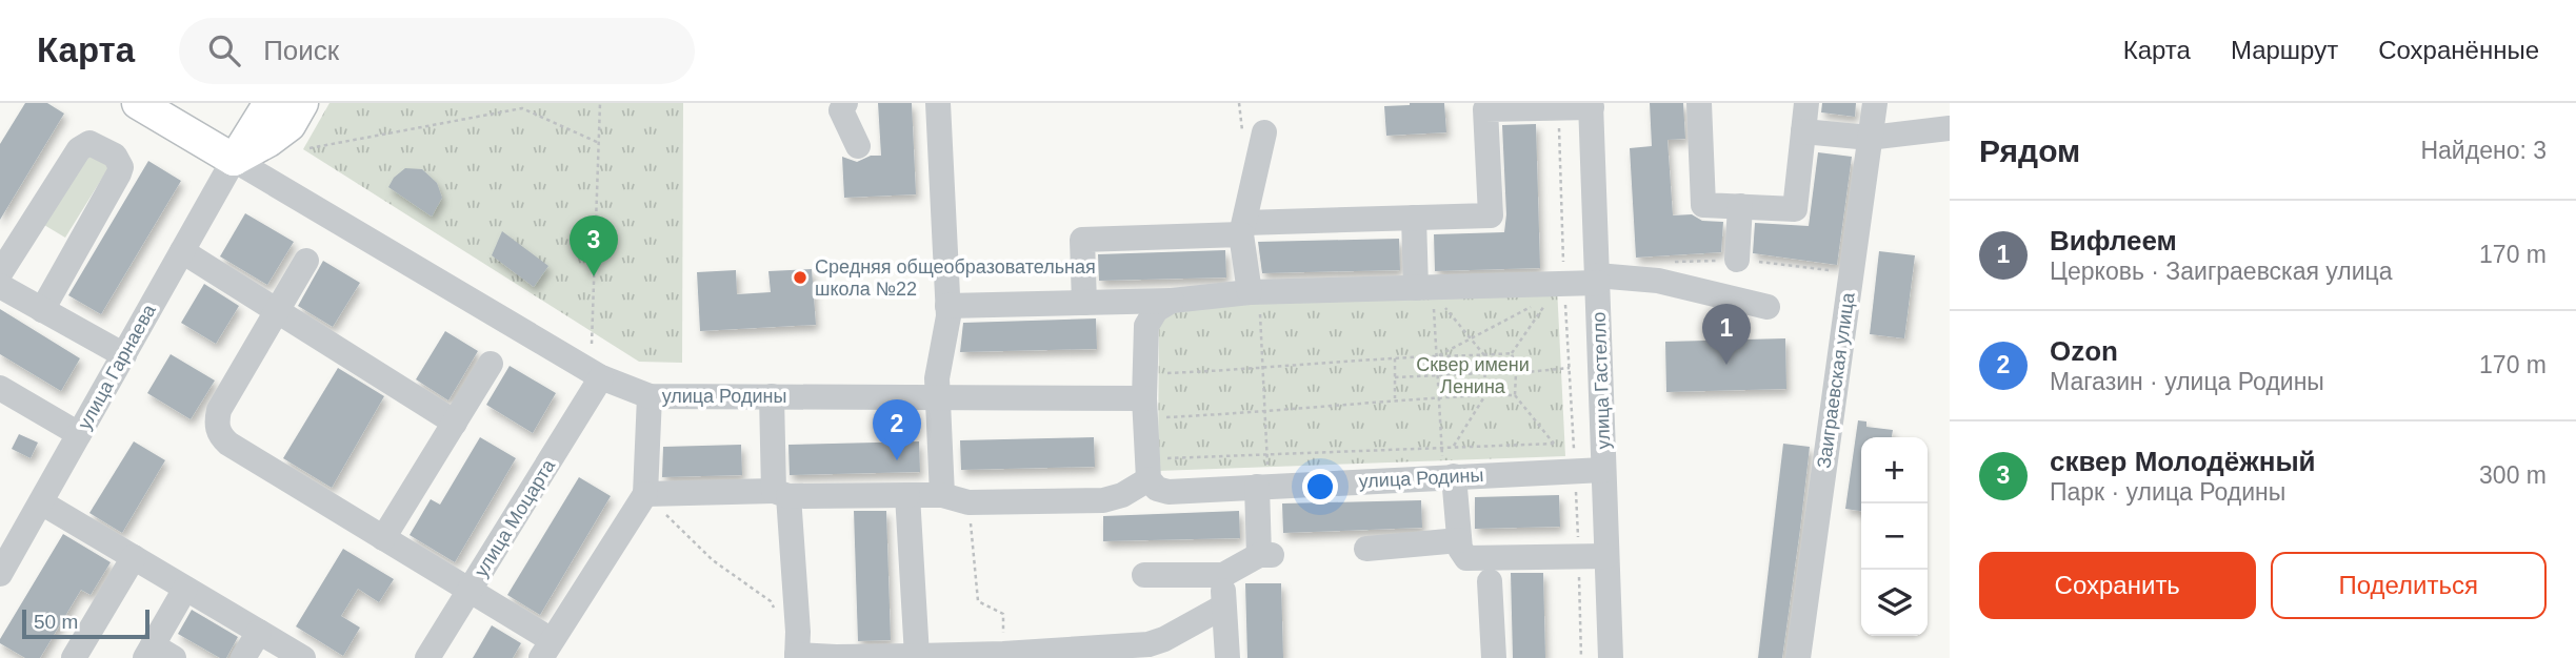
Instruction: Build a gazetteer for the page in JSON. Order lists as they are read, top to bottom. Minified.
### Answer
{"streets":{"main road":["улица Гарнаева"],"street":["улица Гастелло","Заиграевская улица","улица Родины","улица Моцарта"]},"crossings":[["улица Гарнаева","улица Родины"],["улица Гастелло","улица Родины"],["улица Родины","улица Моцарта"]],"parks":["Сквер имени Ленина"],"places":["Средняя общеобразовательная школа №22"],"scale_bar":"50 m","page":{"header":"Карта","search":"Поиск","nav":["Карта","Маршрут","Сохранённые"],"heading":["Рядом","Найдено: 3"],"list":[{"mark":"1","name":"Вифлеем","note":"Церковь · Заиграевская улица","value":"170 m"},{"mark":"2","name":"Ozon","note":"Магазин · улица Родины","value":"170 m"},{"mark":"3","name":"сквер Молодёжный","note":"Парк · улица Родины","value":"300 m"}],"pins":["3","1","2"],"map_buttons":["+","−"],"buttons":["Сохранить","Поделиться"],"scale":"50 m"}}
